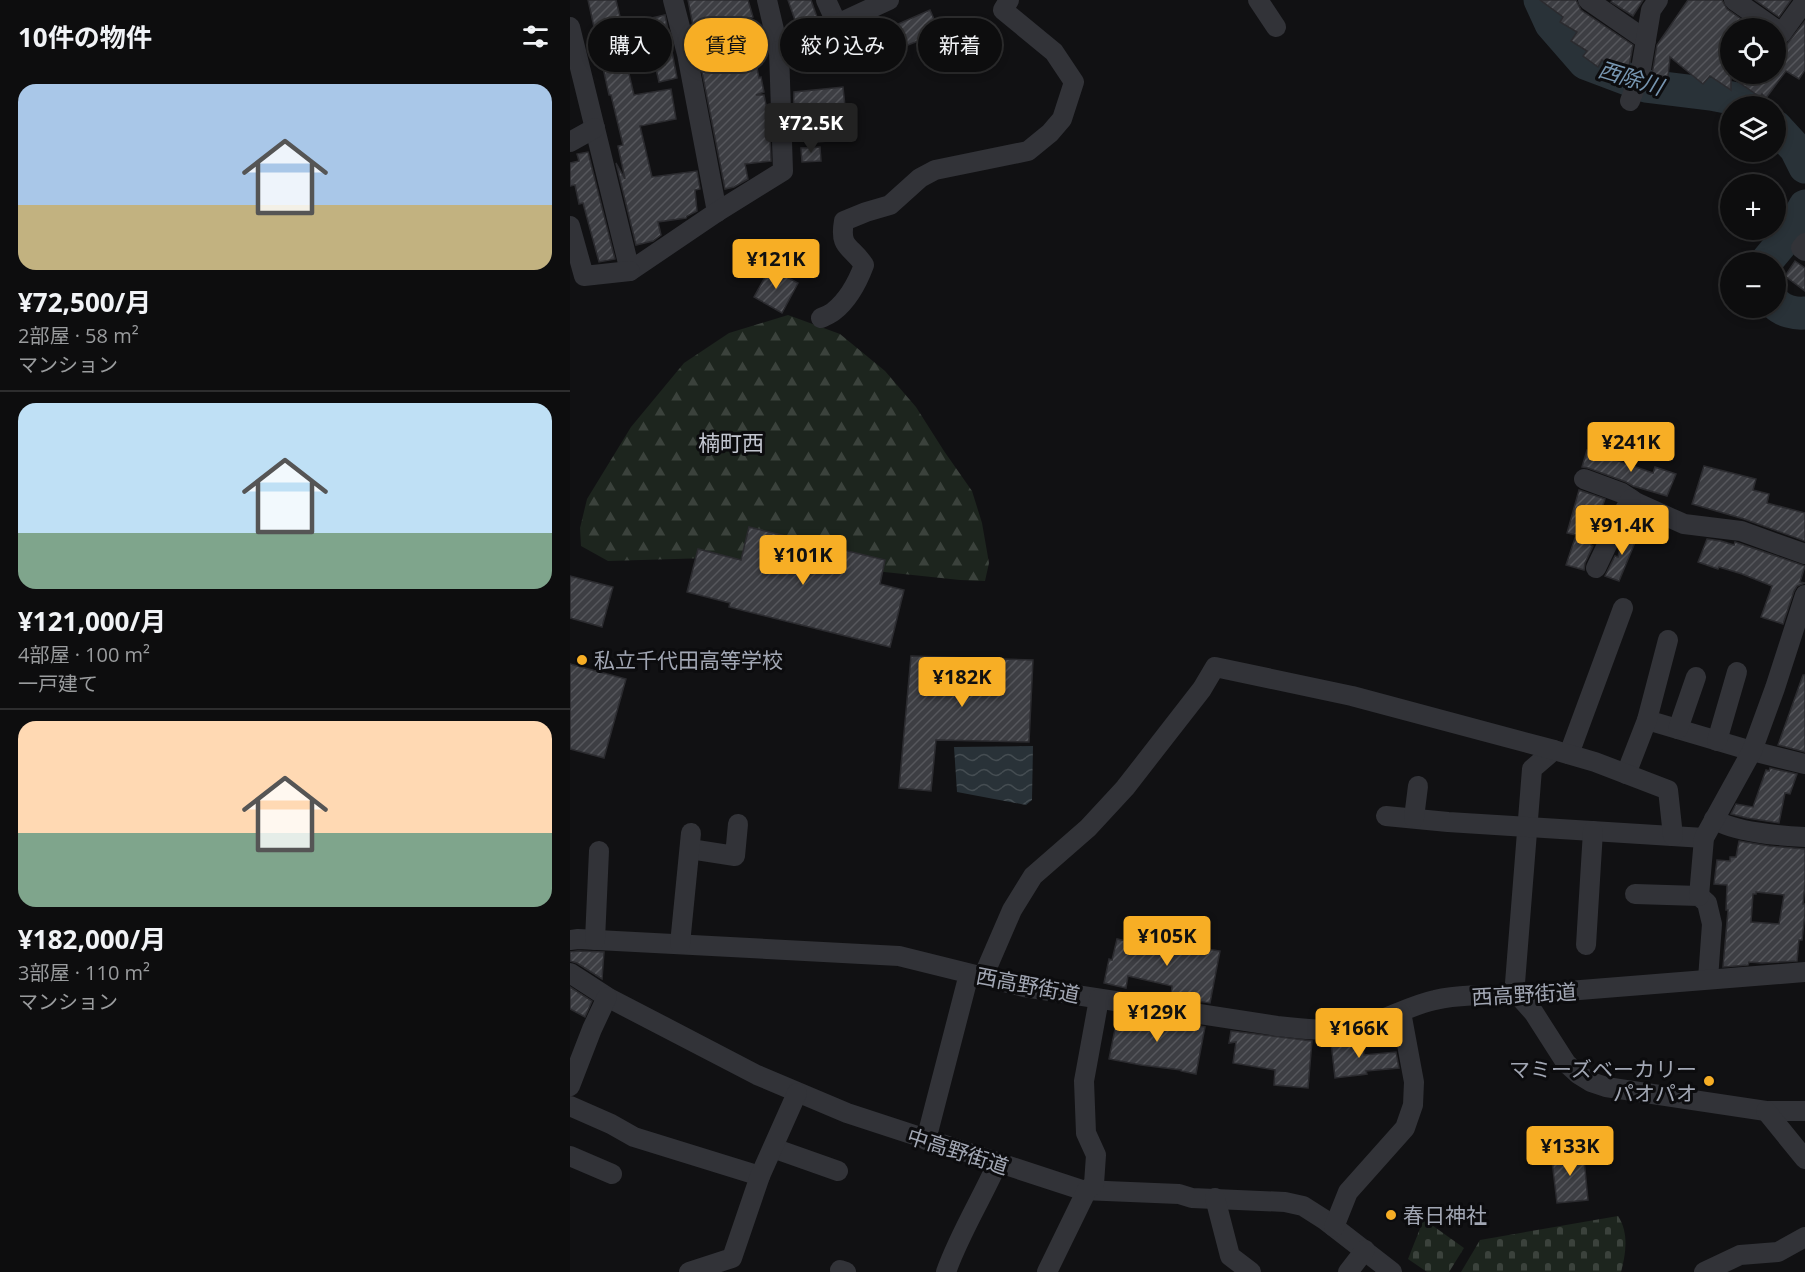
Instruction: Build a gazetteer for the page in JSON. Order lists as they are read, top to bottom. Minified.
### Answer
{"streets":{"street":["西高野街道","中高野街道"]},"districts":["楠町西"],"water":["西除川"],"places":["私立千代田高等学校","マミーズベーカリー パオパオ","春日神社"],"page":{"heading":"10件の物件","map_buttons":["+","−"],"chip":["購入","賃貸","絞り込み","新着"],"list":[{"name":"¥72,500/月","note":"2部屋 · 58 m² · マンション"},{"name":"¥121,000/月","note":"4部屋 · 100 m² · 一戸建て"},{"name":"¥182,000/月","note":"3部屋 · 110 m² · マンション"}],"price":["¥72.5K","¥121K","¥241K","¥91.4K","¥101K","¥182K","¥105K","¥129K","¥166K","¥133K"]}}
